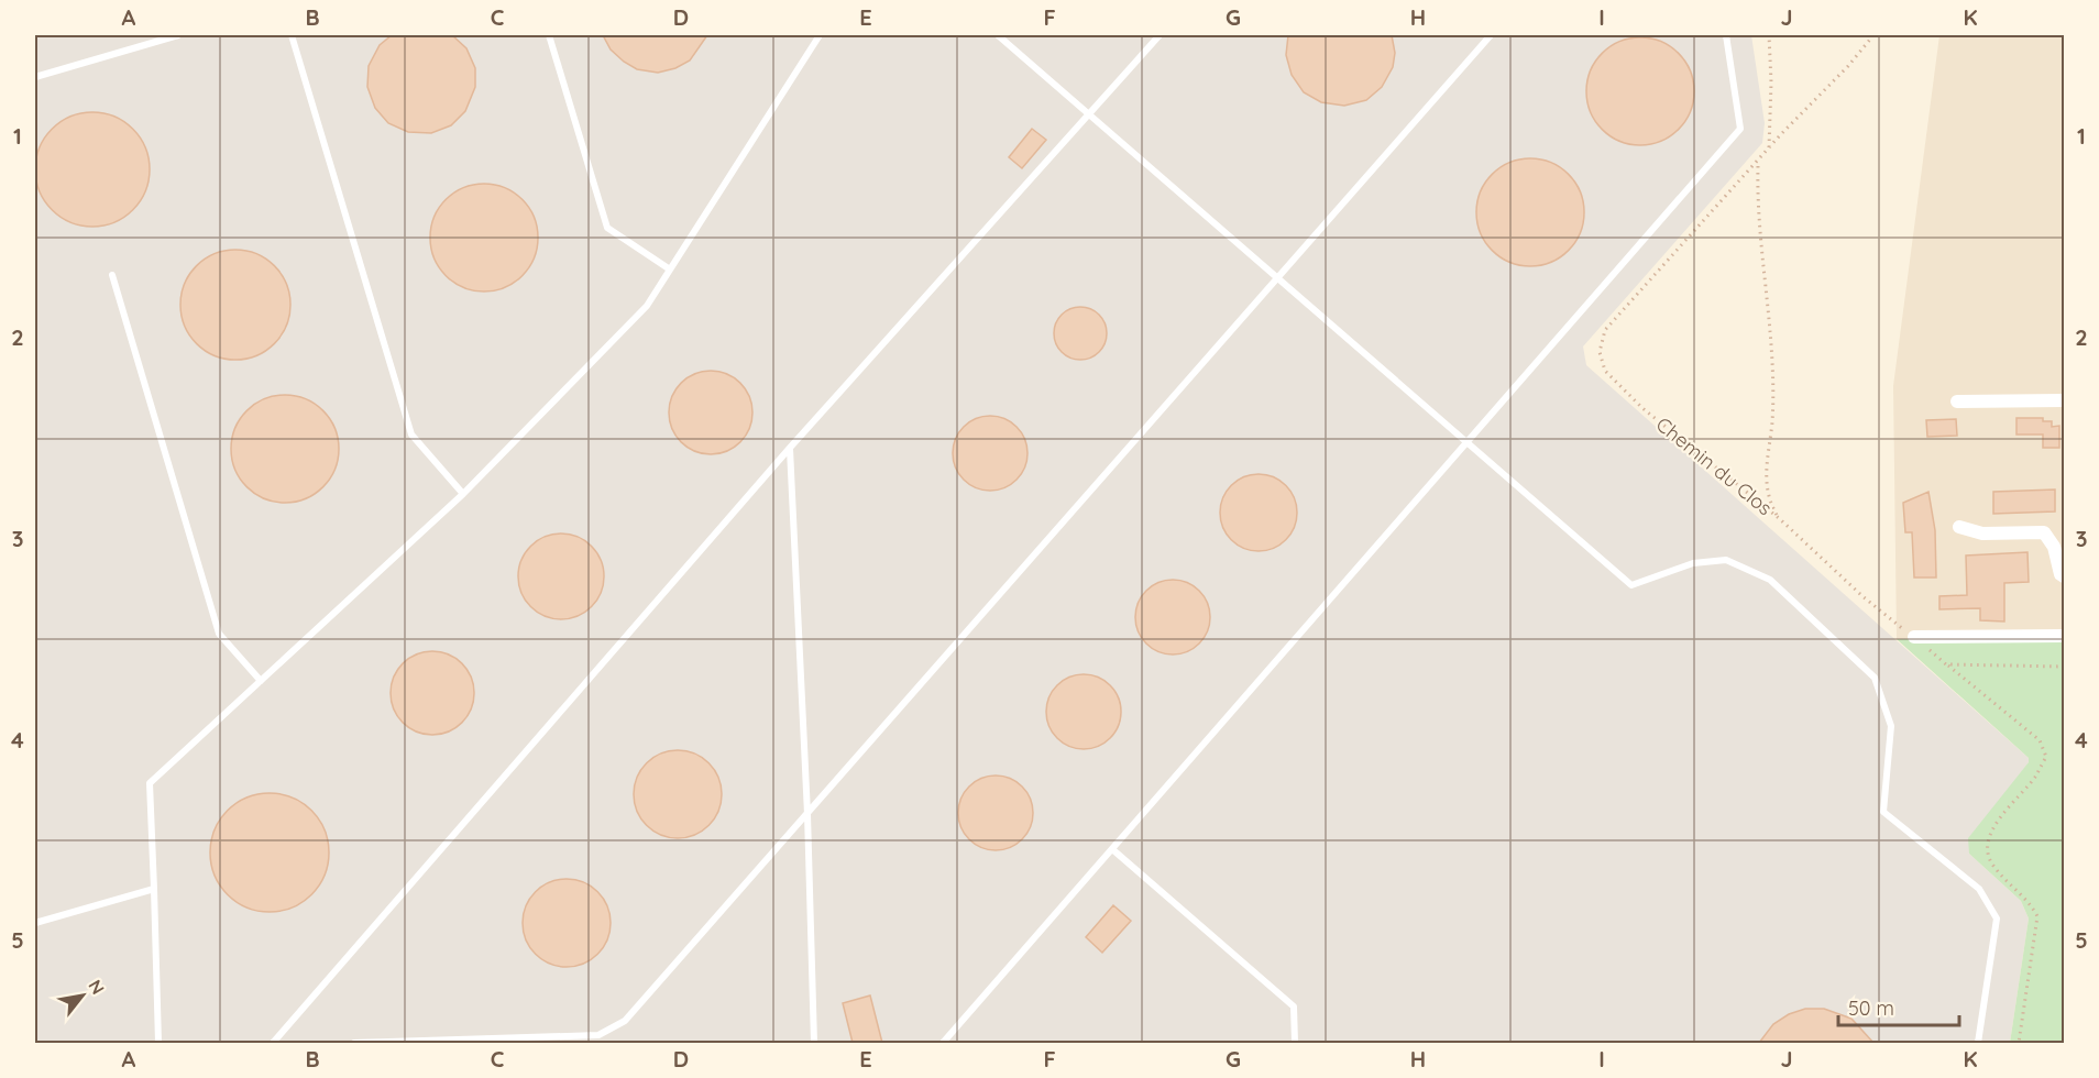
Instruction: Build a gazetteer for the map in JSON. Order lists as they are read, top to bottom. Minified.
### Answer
{"streets":{"path":["Chemin du Clos"]},"scale_bar":"50 m","north":"top right","grid":{"columns":["A","B","C","D","E","F","G","H","I","J","K"],"rows":["1","2","3","4","5"]}}
